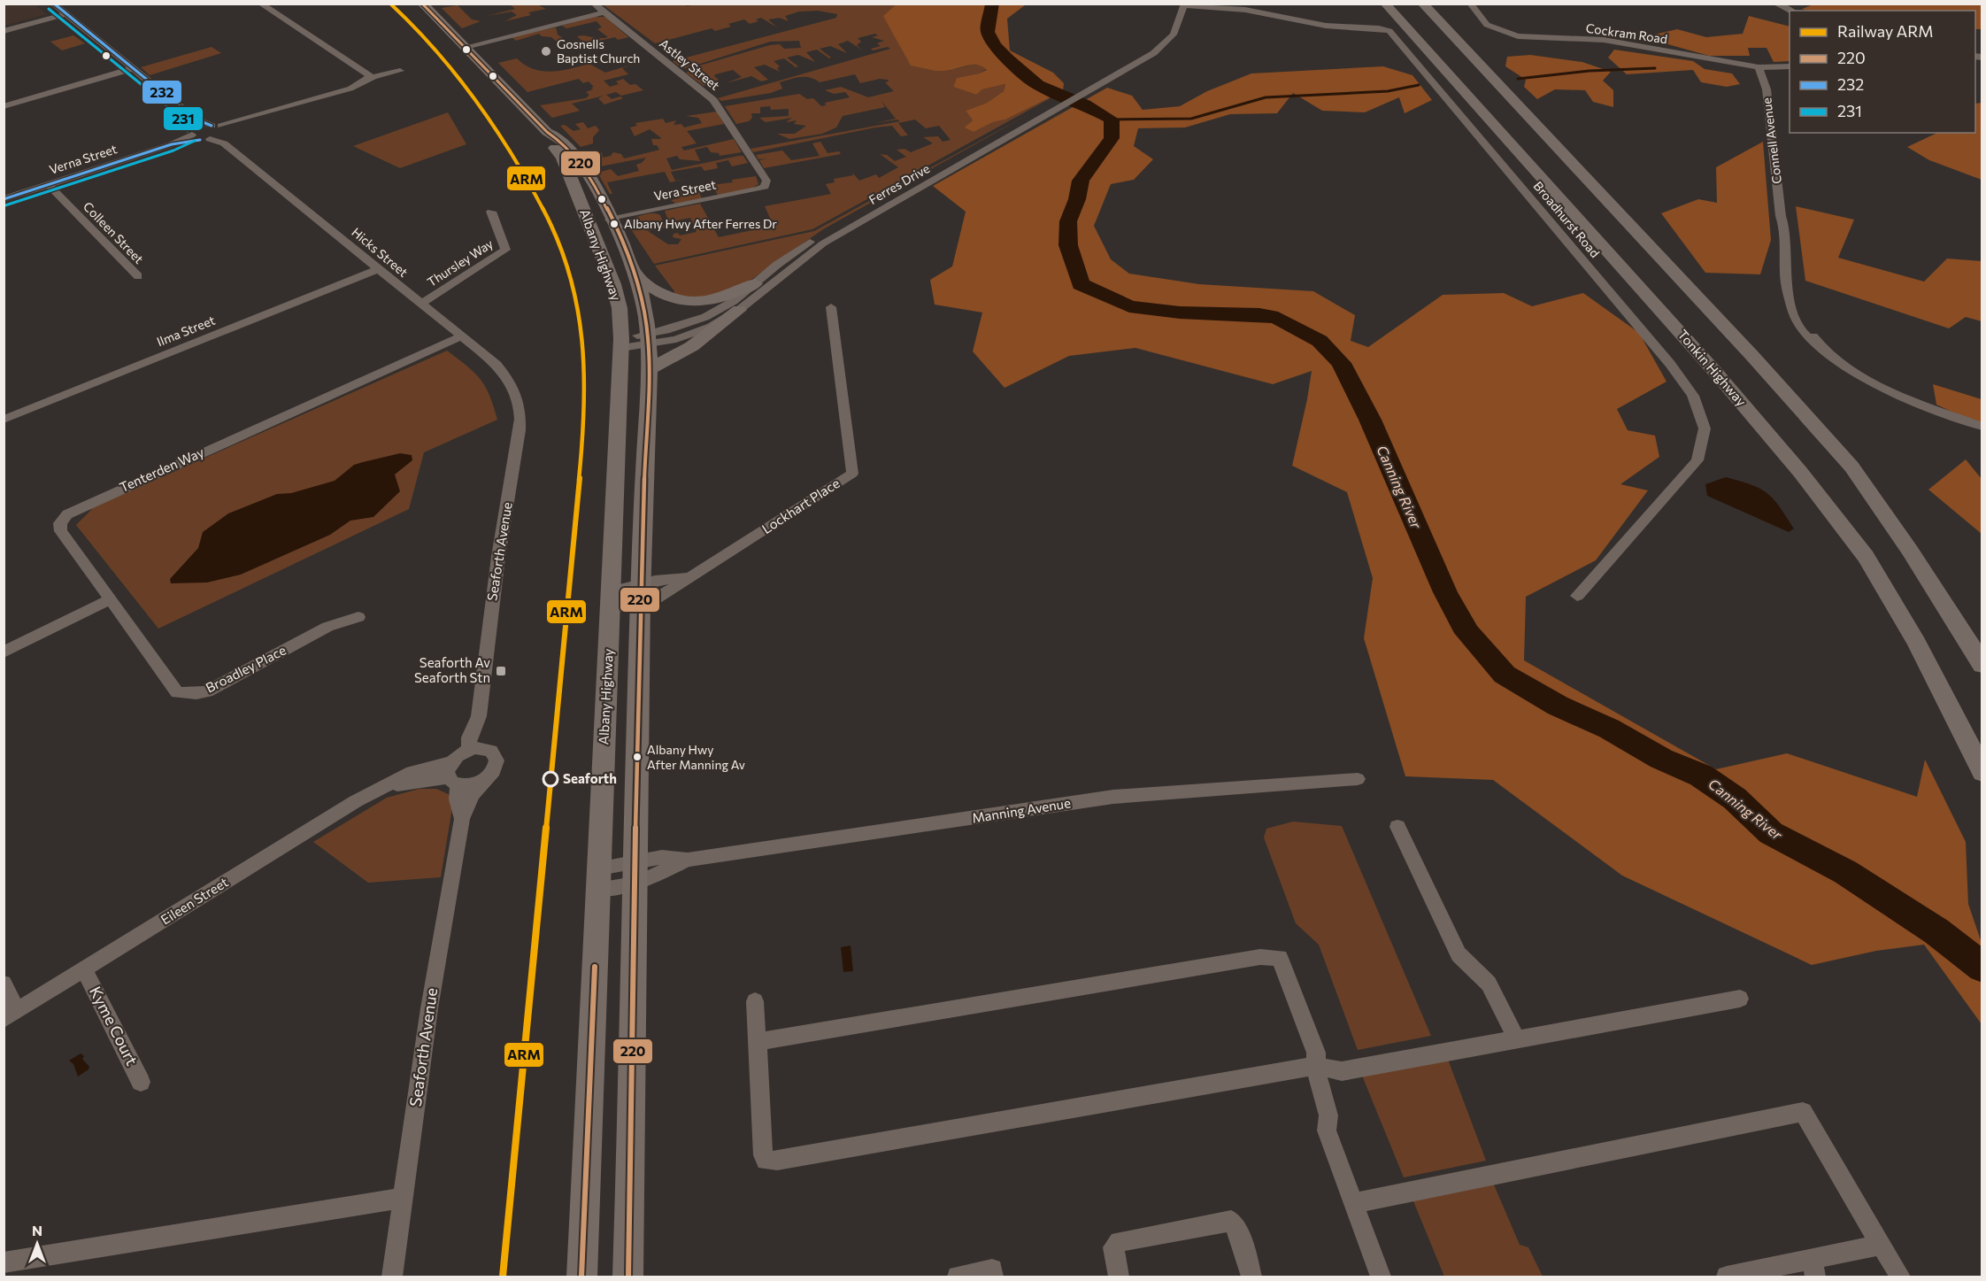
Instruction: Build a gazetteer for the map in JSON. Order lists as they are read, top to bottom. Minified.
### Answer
{"streets":{"highway":["Albany Highway","Tonkin Highway"],"street":["Cockram Road","Astley Street","Connell Avenue","Verna Street","Ferres Drive","Vera Street","Broadhurst Road","Colleen Street","Hicks Street","Thursley Way","Ilma Street","Tenterden Way","Lockhart Place","Seaforth Avenue","Broadley Place","Manning Avenue","Eileen Street","Kyme Court"]},"crossings":[["Cockram Road","Connell Avenue"],["Astley Street","Vera Street"],["Verna Street","Colleen Street"],["Verna Street","Hicks Street"],["Ferres Drive","Broadhurst Road"],["Ferres Drive","Albany Highway"],["Vera Street","Albany Highway"],["Hicks Street","Thursley Way"],["Hicks Street","Ilma Street"],["Hicks Street","Tenterden Way"],["Hicks Street","Seaforth Avenue"],["Albany Highway","Lockhart Place"],["Albany Highway","Manning Avenue"],["Tenterden Way","Broadley Place"],["Seaforth Avenue","Eileen Street"],["Eileen Street","Kyme Court"]],"water":["Canning River"],"places":{"other":["Gosnells Baptist Church","Albany Hwy After Ferres Dr","Albany Hwy After Manning Av","Seaforth"],"transit":["Seaforth Av Seaforth Stn"]},"lines":["rail line ARM","transit line 220","transit line 232","transit line 231"],"legend":["Railway ARM","220","232","231"],"north":"top"}
